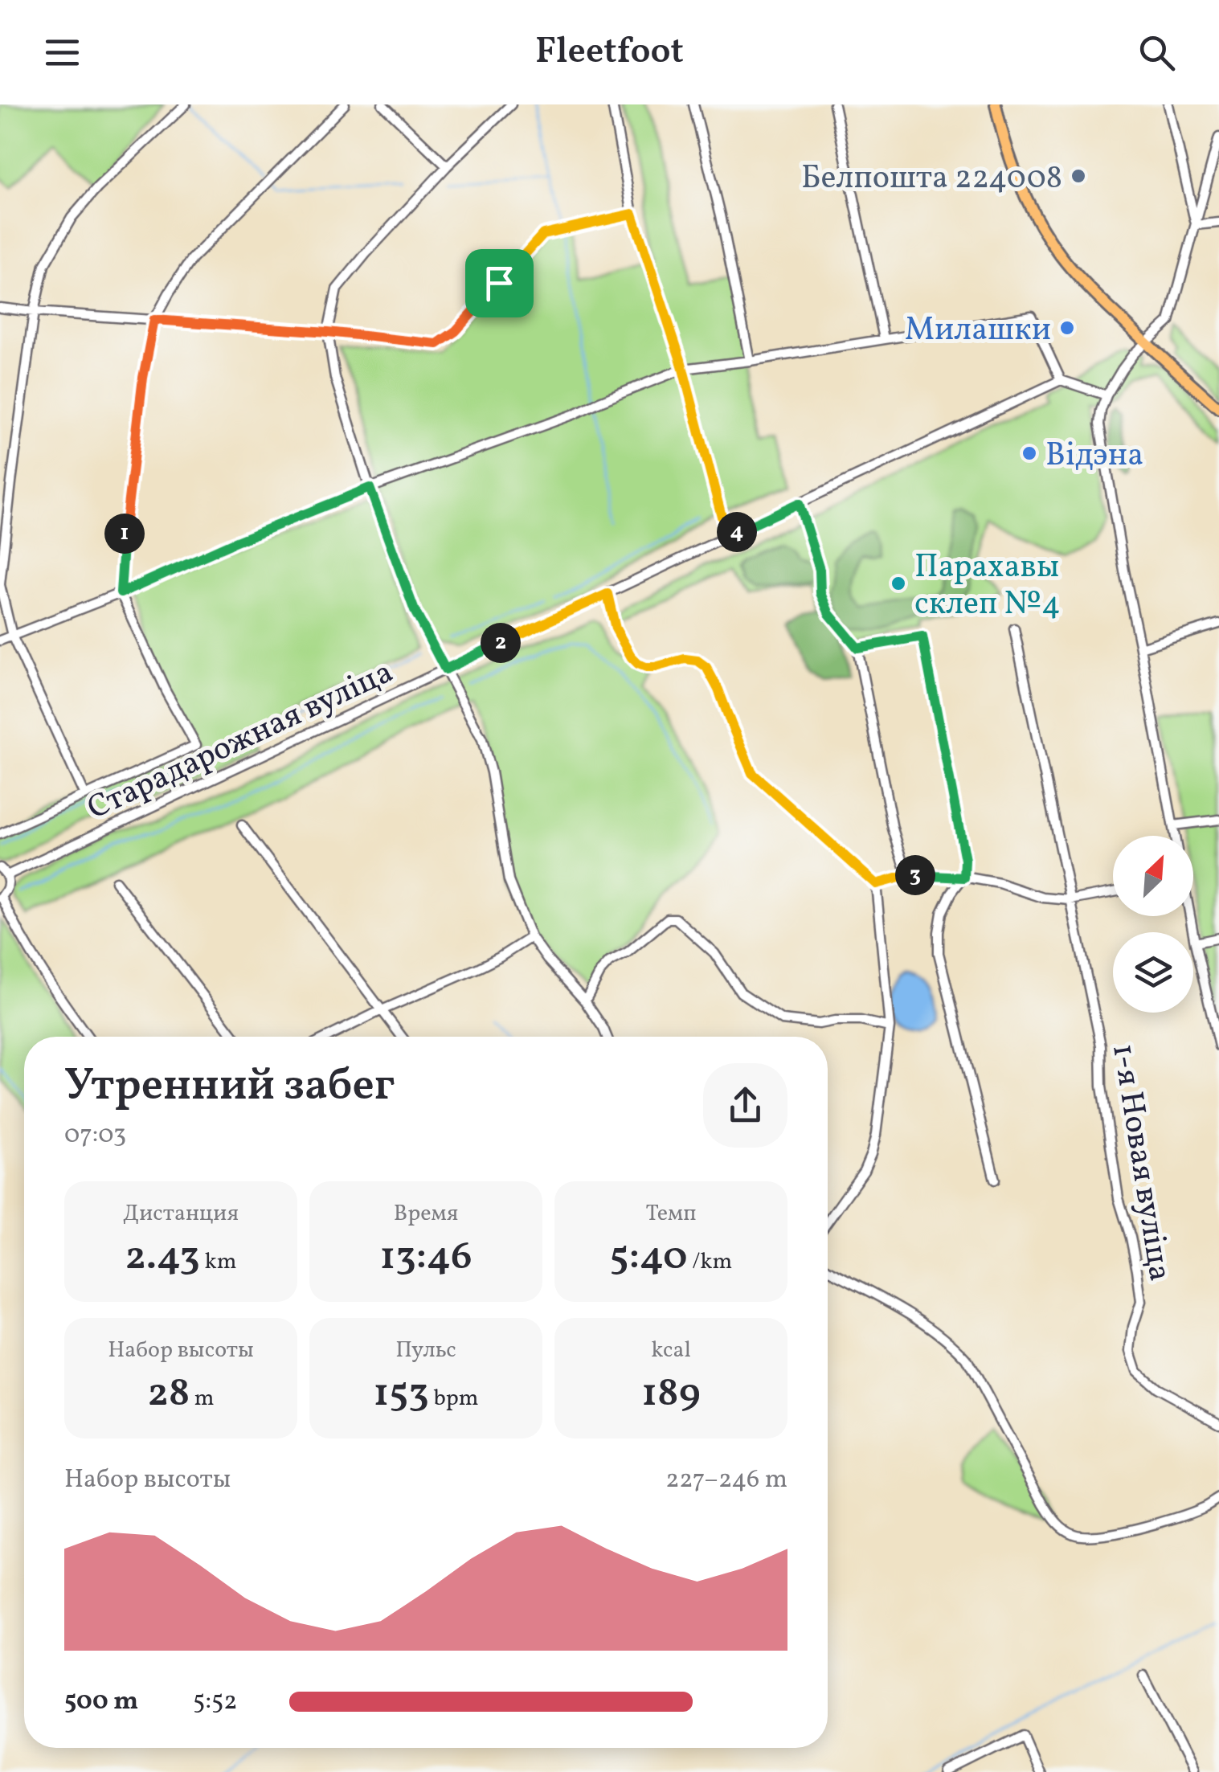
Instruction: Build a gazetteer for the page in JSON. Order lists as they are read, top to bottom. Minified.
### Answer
{"streets":{"street":["Старадарожная вуліца","1-я Новая вуліца"]},"places":["Белпошта 224008","Милашки","Відэна","Парахавы склеп №4"],"north":"top right","page":{"header":"Fleetfoot","pins":["4","1","2","3"],"heading":["Утренний забег","07:03"],"stats":[["Дистанция","2.43 km"],["Время","13:46"],["Темп","5:40 /km"],["Набор высоты","28 m"],["Пульс","153 bpm"],["kcal","189"]],"chart":["Набор высоты","227–246 m"],"list":[{"name":"500 m","note":"5:52"}]}}
